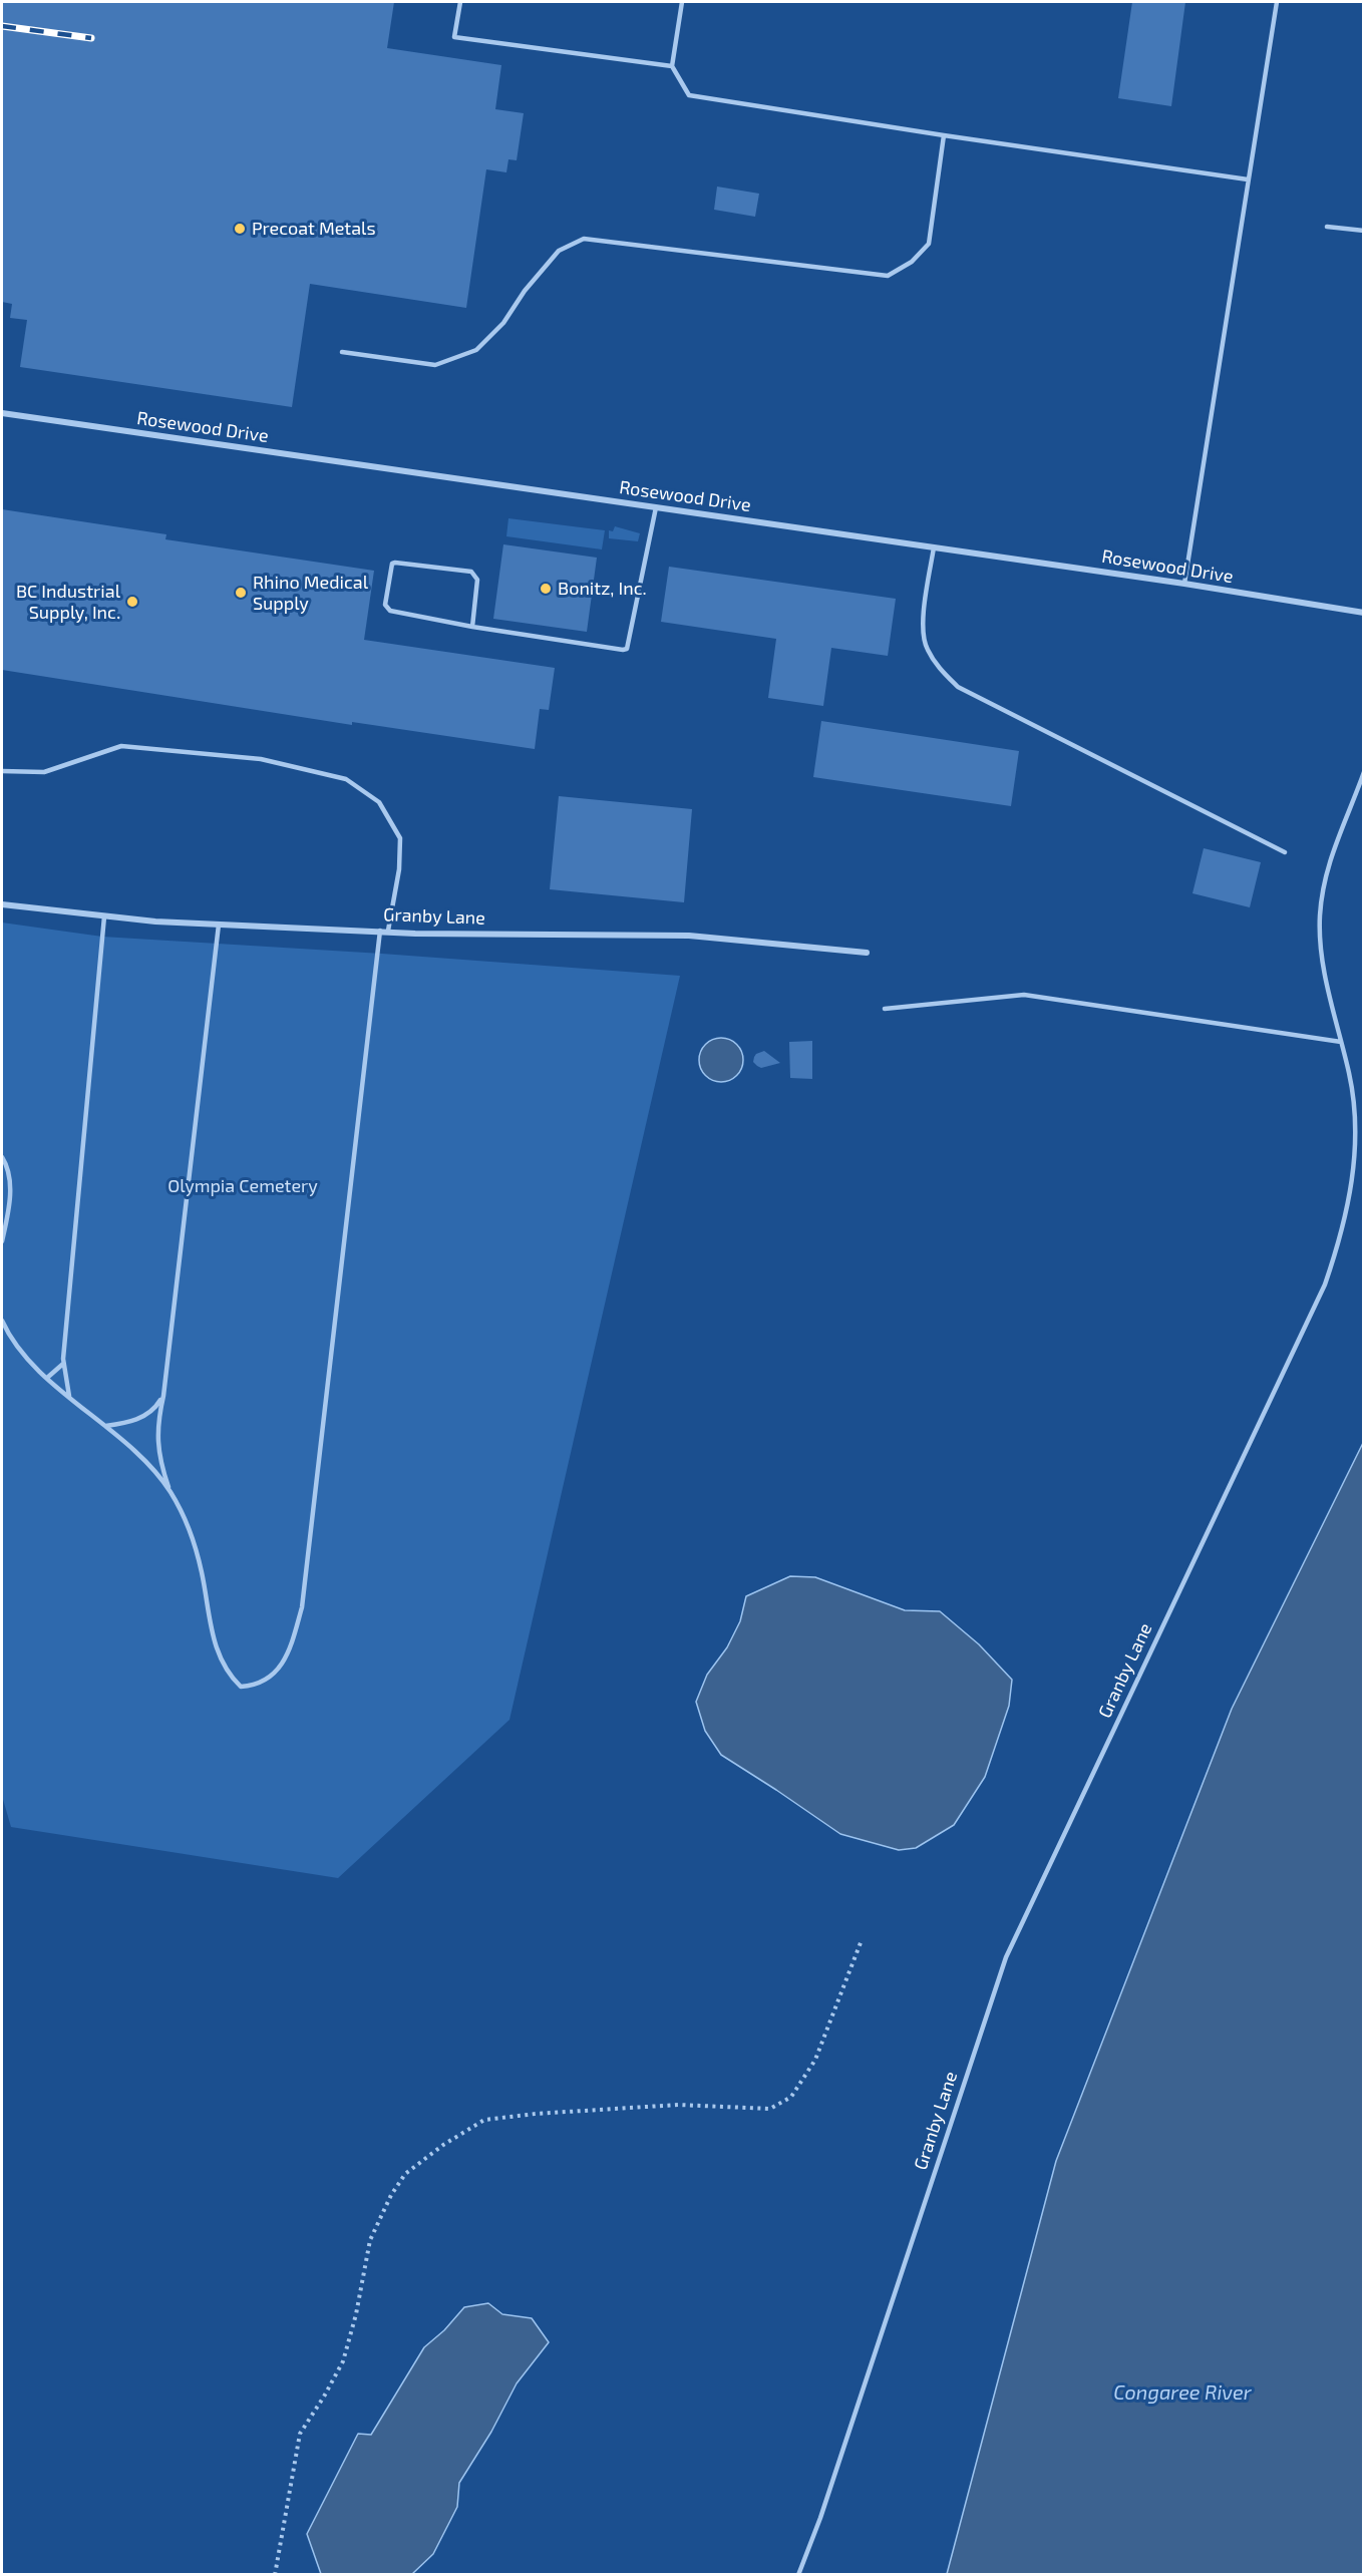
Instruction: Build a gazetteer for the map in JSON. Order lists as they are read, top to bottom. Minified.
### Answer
{"streets":{"street":["Rosewood Drive","Granby Lane"]},"water":["Congaree River"],"parks":["Olympia Cemetery"],"places":["Precoat Metals","Bonitz, Inc.","Rhino Medical Supply","BC Industrial Supply, Inc."]}
